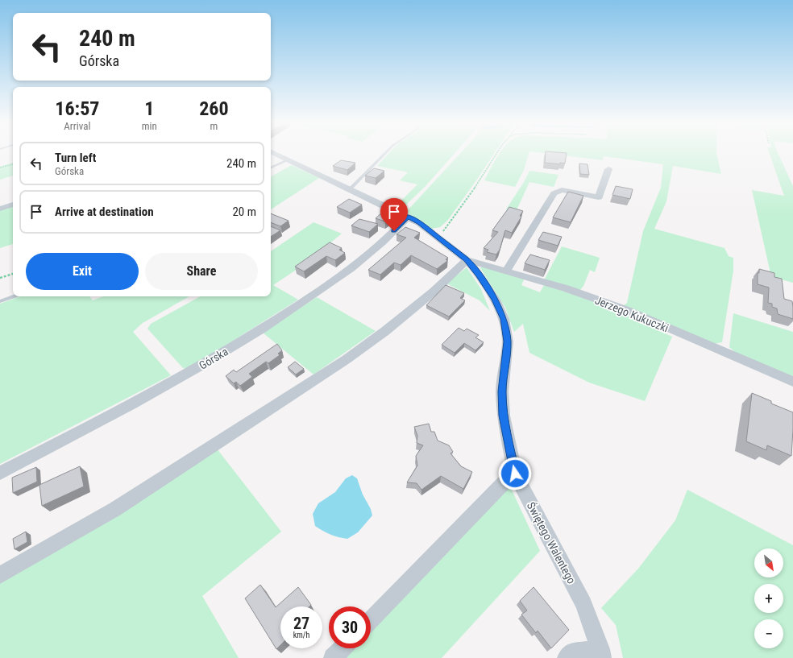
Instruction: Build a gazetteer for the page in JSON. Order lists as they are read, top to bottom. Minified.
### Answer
{"streets":{"street":["Jerzego Kukuczki","Górska","Świętego Walentego"]},"crossings":[["Jerzego Kukuczki","Świętego Walentego"],["Górska","Świętego Walentego"]],"north":"bottom right","page":{"turn":["240 m","Górska"],"eta":["16:57","Arrival","1","min","260","m"],"list":[{"name":"Turn left","note":"Górska","value":"240 m"},{"name":"Arrive at destination","value":"20 m"}],"buttons":["Exit","Share"],"map_buttons":["+","−"],"speed":"27 km/h","limit":"30"}}
